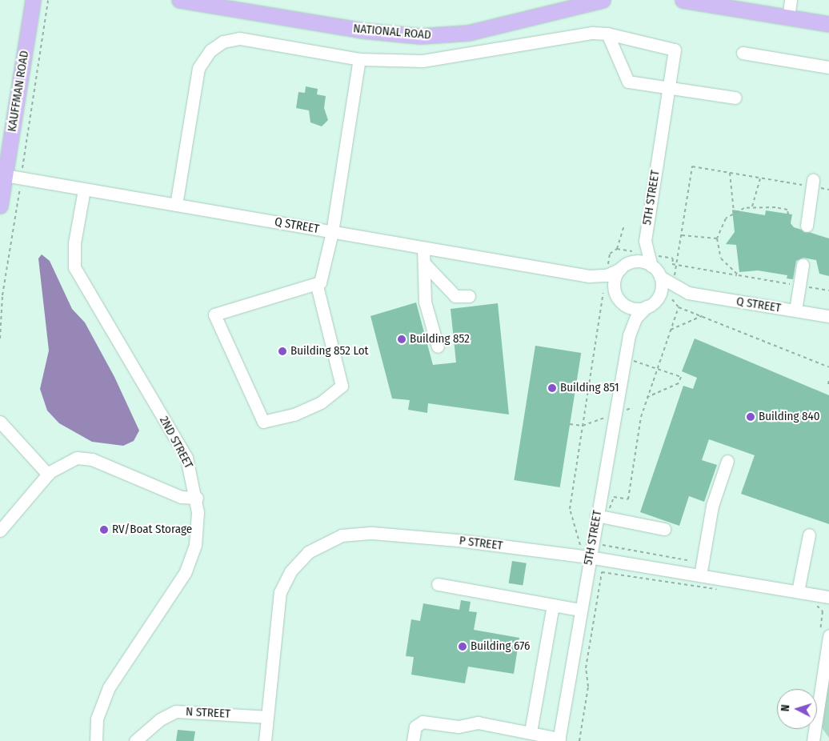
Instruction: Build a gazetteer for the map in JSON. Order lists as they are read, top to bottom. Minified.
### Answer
{"streets":{"main road":["NATIONAL ROAD","KAUFFMAN ROAD"],"street":["5TH STREET","Q STREET","2ND STREET","P STREET","N STREET"]},"crossings":[["KAUFFMAN ROAD","Q STREET"],["5TH STREET","Q STREET"],["5TH STREET","P STREET"],["Q STREET","2ND STREET"],["P STREET","N STREET"]],"places":["Building 852","Building 852 Lot","Building 851","Building 840","RV/Boat Storage","Building 676"],"north":"left"}
